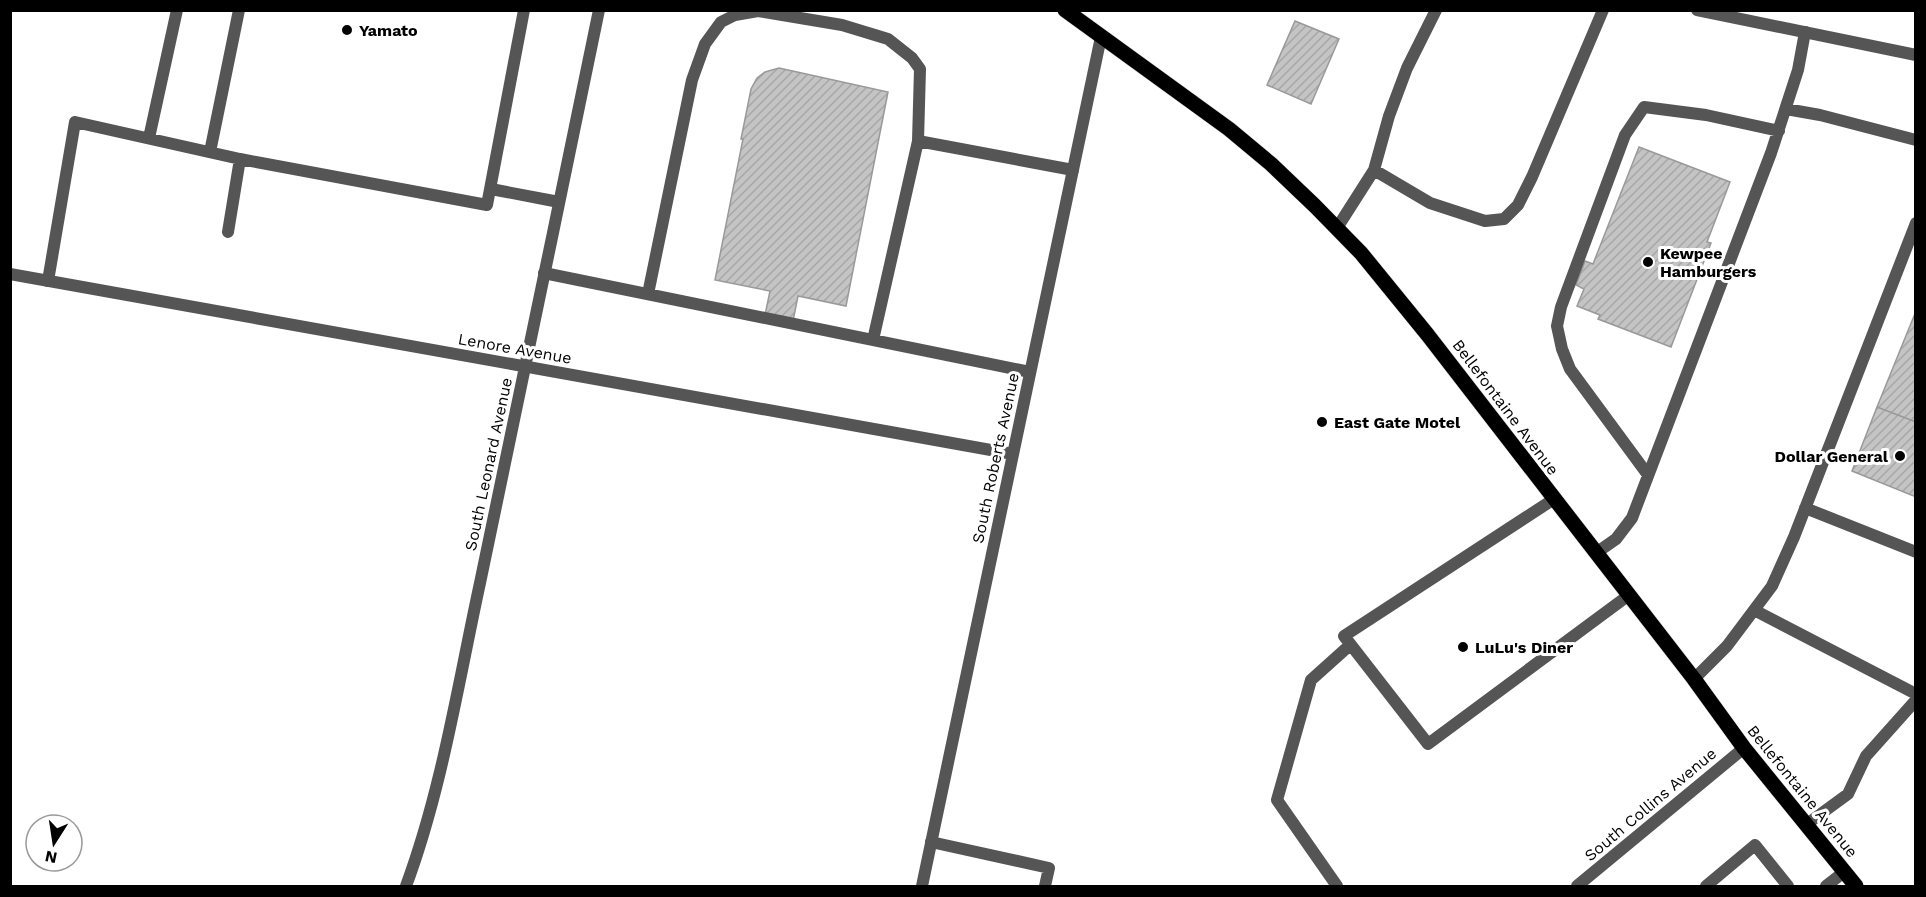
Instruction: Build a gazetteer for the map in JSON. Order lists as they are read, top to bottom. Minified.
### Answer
{"streets":{"main road":["Bellefontaine Avenue"],"street":["Lenore Avenue","South Roberts Avenue","South Leonard Avenue","South Collins Avenue"]},"crossings":[["Lenore Avenue","South Roberts Avenue"],["Lenore Avenue","South Leonard Avenue"],["Bellefontaine Avenue","South Roberts Avenue"],["Bellefontaine Avenue","South Collins Avenue"]],"places":["Yamato","Kewpee Hamburgers","East Gate Motel","Dollar General","LuLu's Diner"],"north":"bottom"}
